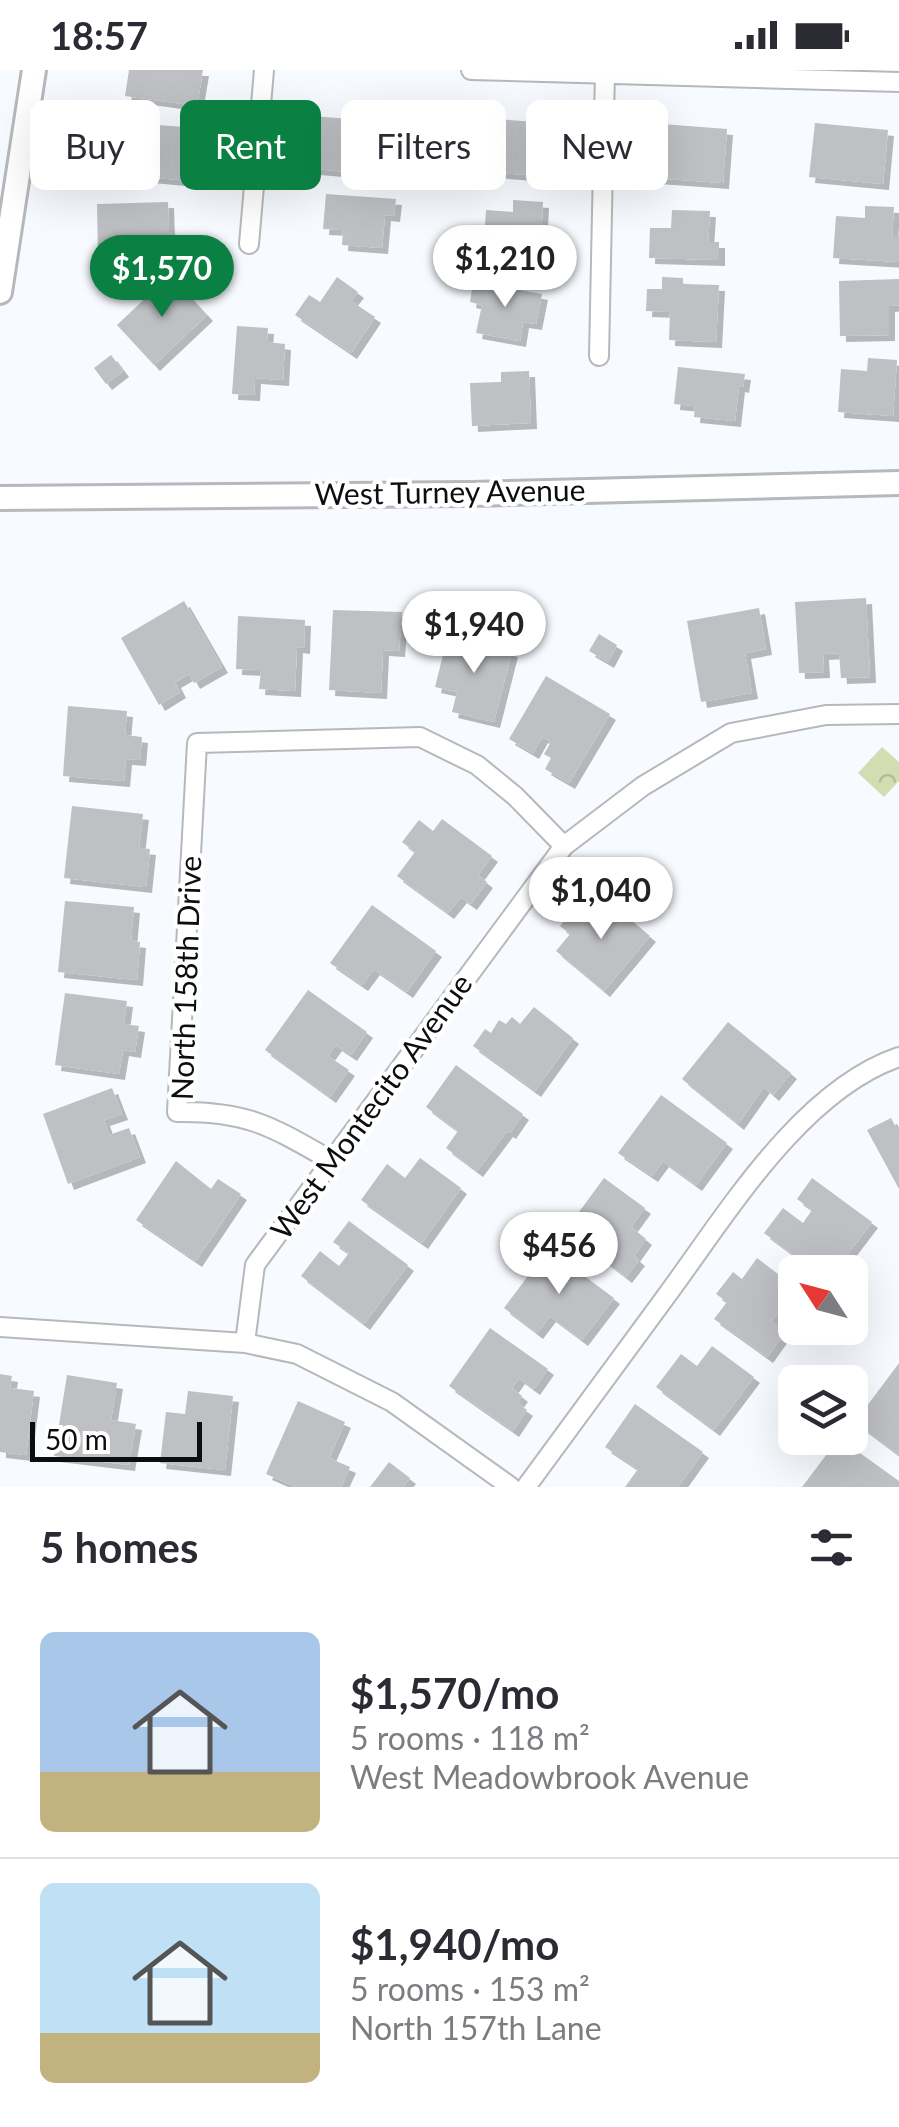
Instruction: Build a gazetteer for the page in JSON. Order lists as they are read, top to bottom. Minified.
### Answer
{"streets":{"street":["West Turney Avenue","North 158th Drive","West Montecito Avenue"]},"crossings":[["North 158th Drive","West Montecito Avenue"]],"scale_bar":"50 m","north":"top left","page":{"status":"18:57","chip":["Buy","Rent","Filters","New"],"price":["$1,210","$1,570","$1,940","$1,040","$456"],"scale":"50 m","heading":"5 homes","list":[{"name":"$1,570/mo","note":"5 rooms · 118 m² · West Meadowbrook Avenue"},{"name":"$1,940/mo","note":"5 rooms · 153 m² · North 157th Lane"}]}}
